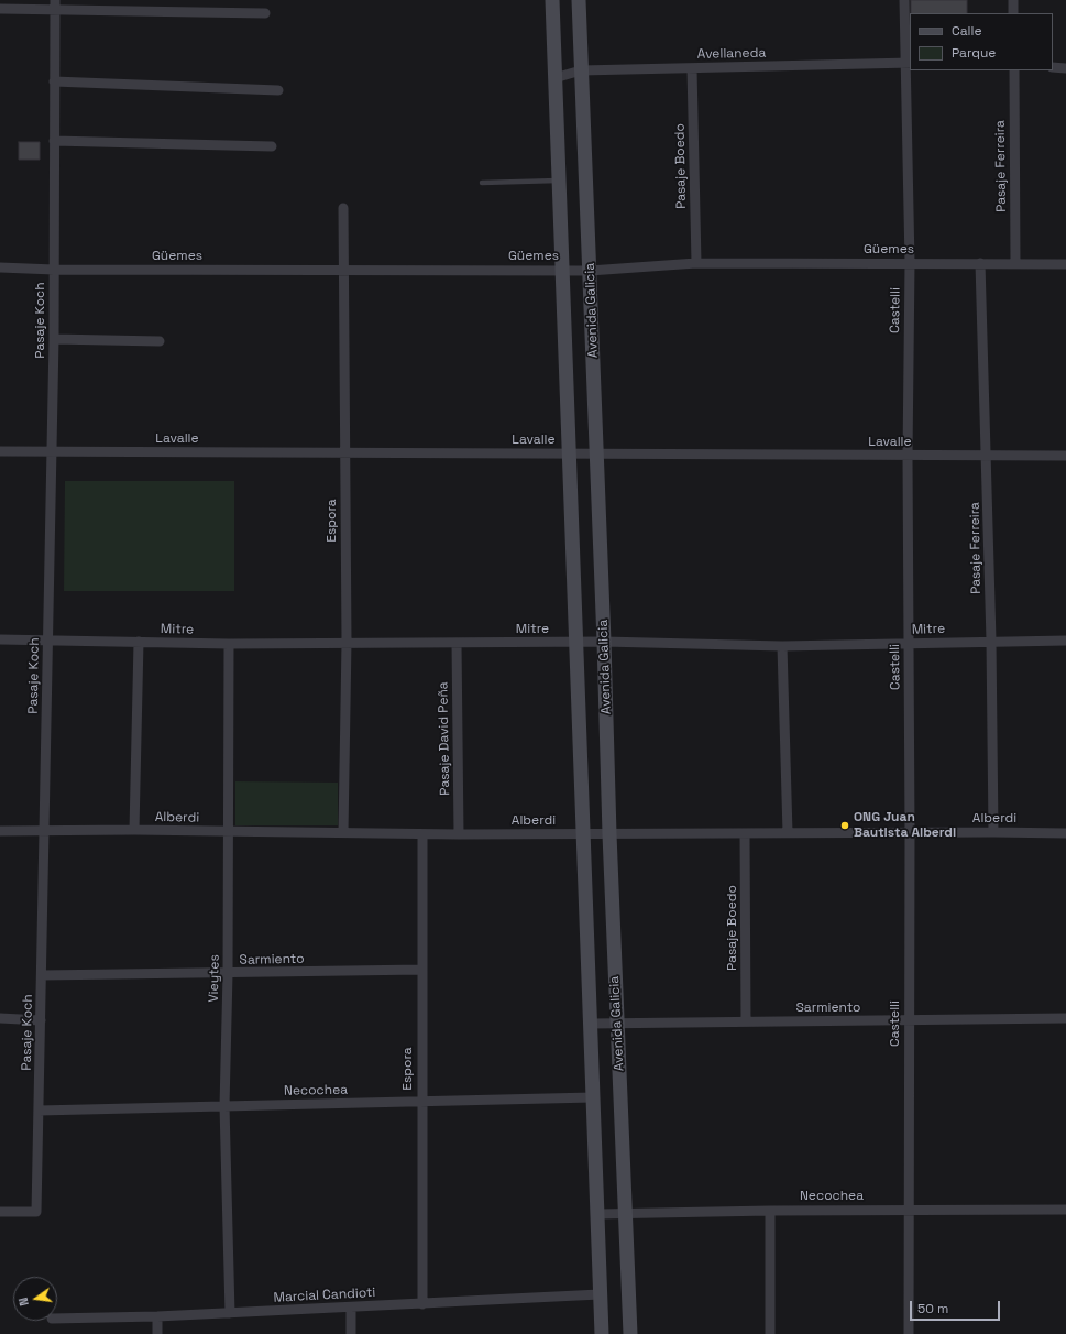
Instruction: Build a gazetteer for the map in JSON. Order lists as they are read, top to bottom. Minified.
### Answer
{"streets":{"main road":["Avenida Galicia"],"street":["Avellaneda","Pasaje Boedo","Pasaje Ferreira","Güemes","Castelli","Pasaje Koch","Lavalle","Espora","Mitre","Pasaje David Peña","Alberdi","Sarmiento","Vieytes","Necochea","Marcial Candioti"]},"crossings":[["Avellaneda","Pasaje Boedo"],["Avellaneda","Avenida Galicia"],["Avellaneda","Castelli"],["Pasaje Boedo","Güemes"],["Pasaje Boedo","Alberdi"],["Pasaje Boedo","Sarmiento"],["Pasaje Ferreira","Güemes"],["Pasaje Ferreira","Lavalle"],["Pasaje Ferreira","Mitre"],["Pasaje Ferreira","Alberdi"],["Güemes","Avenida Galicia"],["Güemes","Castelli"],["Güemes","Pasaje Koch"],["Güemes","Espora"],["Avenida Galicia","Lavalle"],["Avenida Galicia","Mitre"],["Avenida Galicia","Alberdi"],["Avenida Galicia","Sarmiento"],["Avenida Galicia","Necochea"],["Avenida Galicia","Marcial Candioti"],["Castelli","Lavalle"],["Castelli","Mitre"],["Castelli","Alberdi"],["Castelli","Sarmiento"],["Castelli","Necochea"],["Pasaje Koch","Lavalle"],["Pasaje Koch","Mitre"],["Pasaje Koch","Alberdi"],["Pasaje Koch","Sarmiento"],["Pasaje Koch","Necochea"],["Lavalle","Espora"],["Espora","Mitre"],["Espora","Alberdi"],["Espora","Sarmiento"],["Espora","Necochea"],["Espora","Marcial Candioti"],["Mitre","Pasaje David Peña"],["Mitre","Vieytes"],["Pasaje David Peña","Alberdi"],["Alberdi","Vieytes"],["Sarmiento","Vieytes"],["Vieytes","Necochea"],["Vieytes","Marcial Candioti"]],"places":["ONG Juan Bautista Alberdi"],"legend":["Calle","Parque"],"scale_bar":"50 m","north":"left"}
